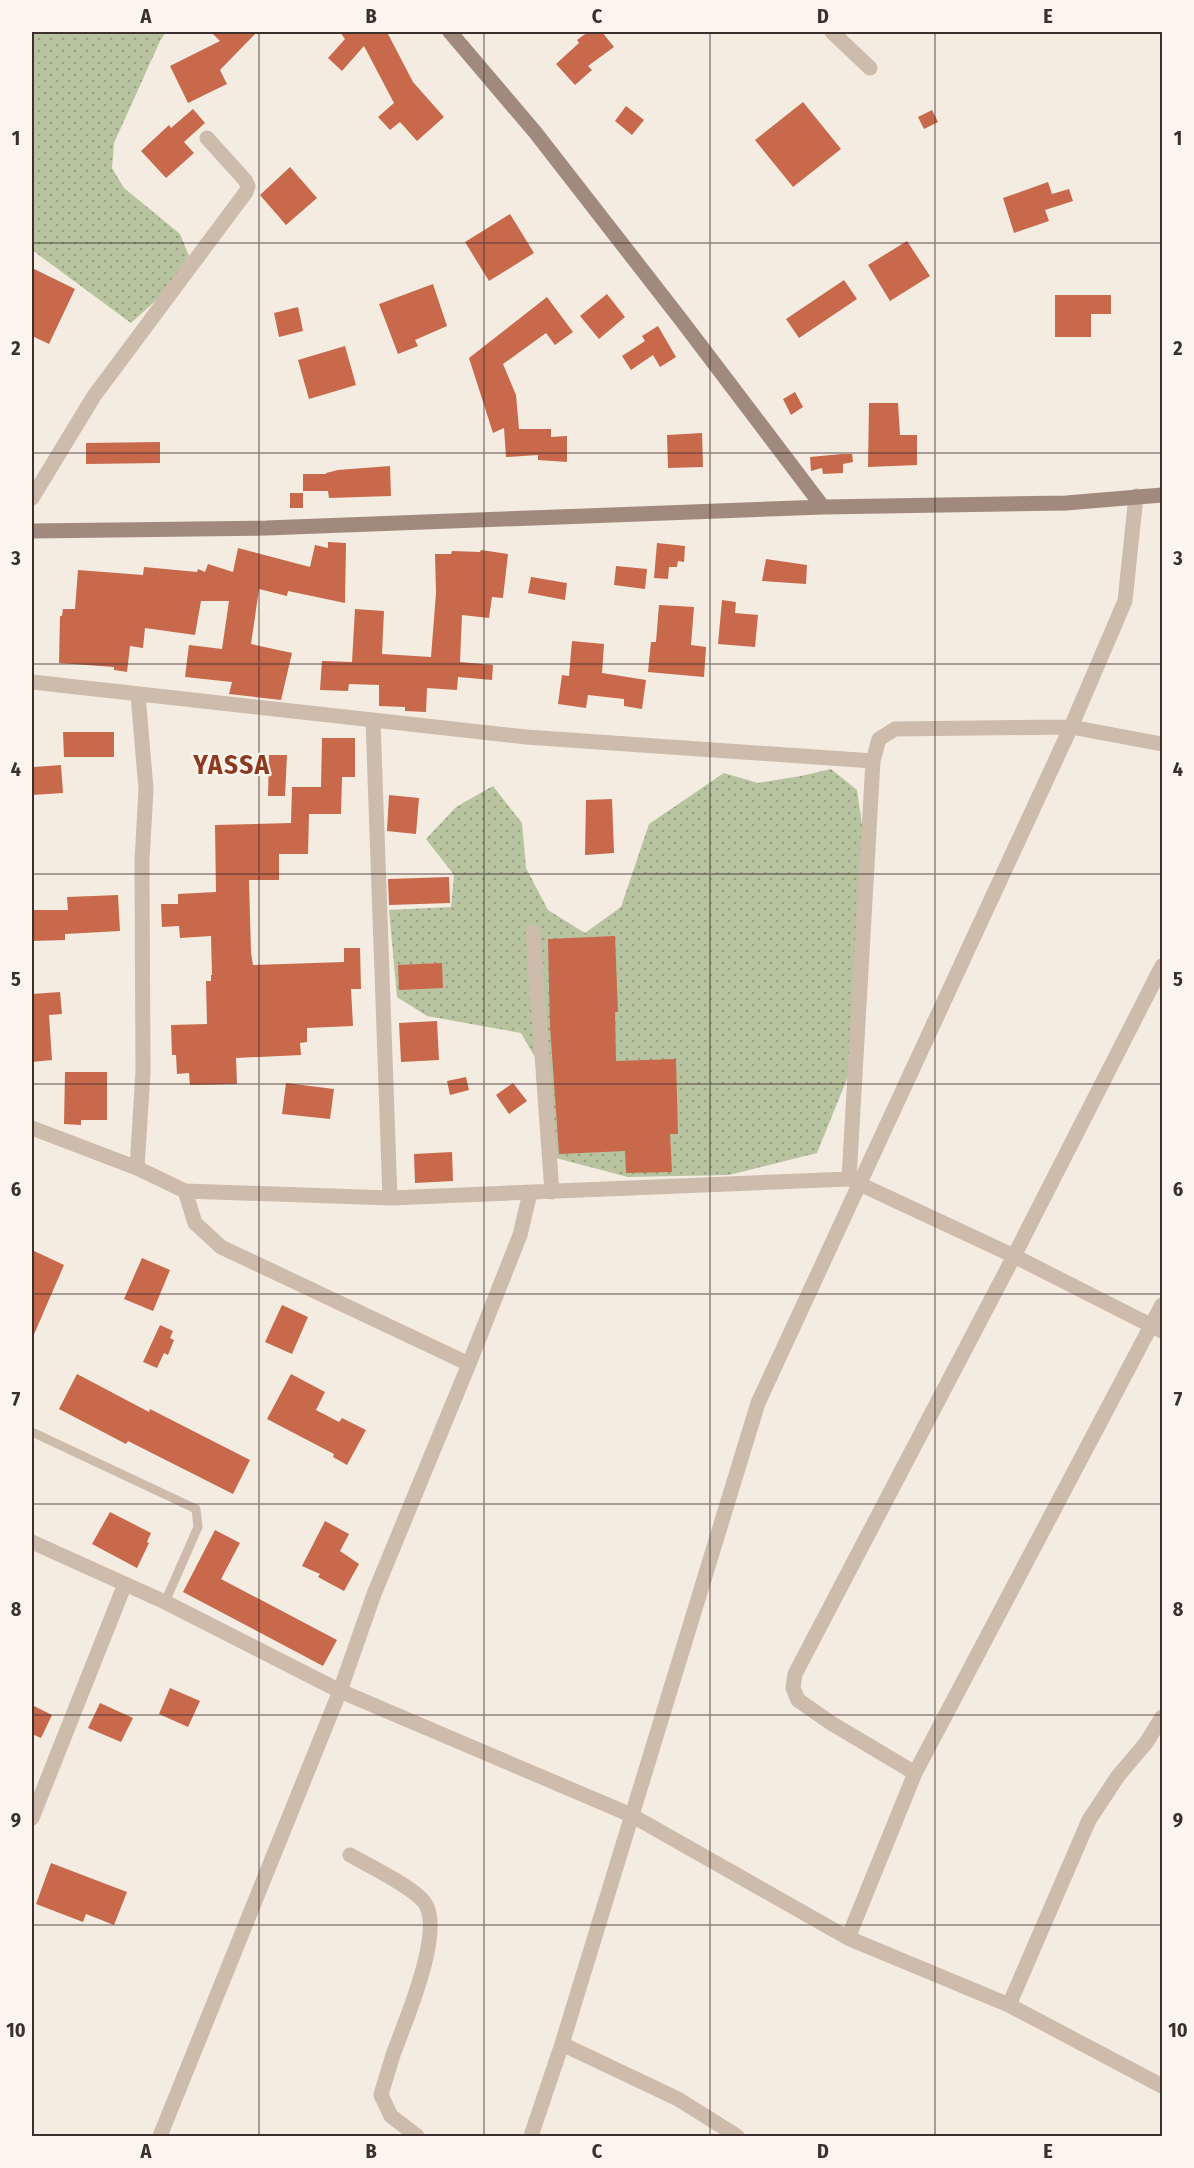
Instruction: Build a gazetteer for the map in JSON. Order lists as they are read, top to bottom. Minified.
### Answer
{"districts":["YASSA"],"grid":{"columns":["A","B","C","D","E"],"rows":["1","2","3","4","5","6","7","8","9","10"]}}
